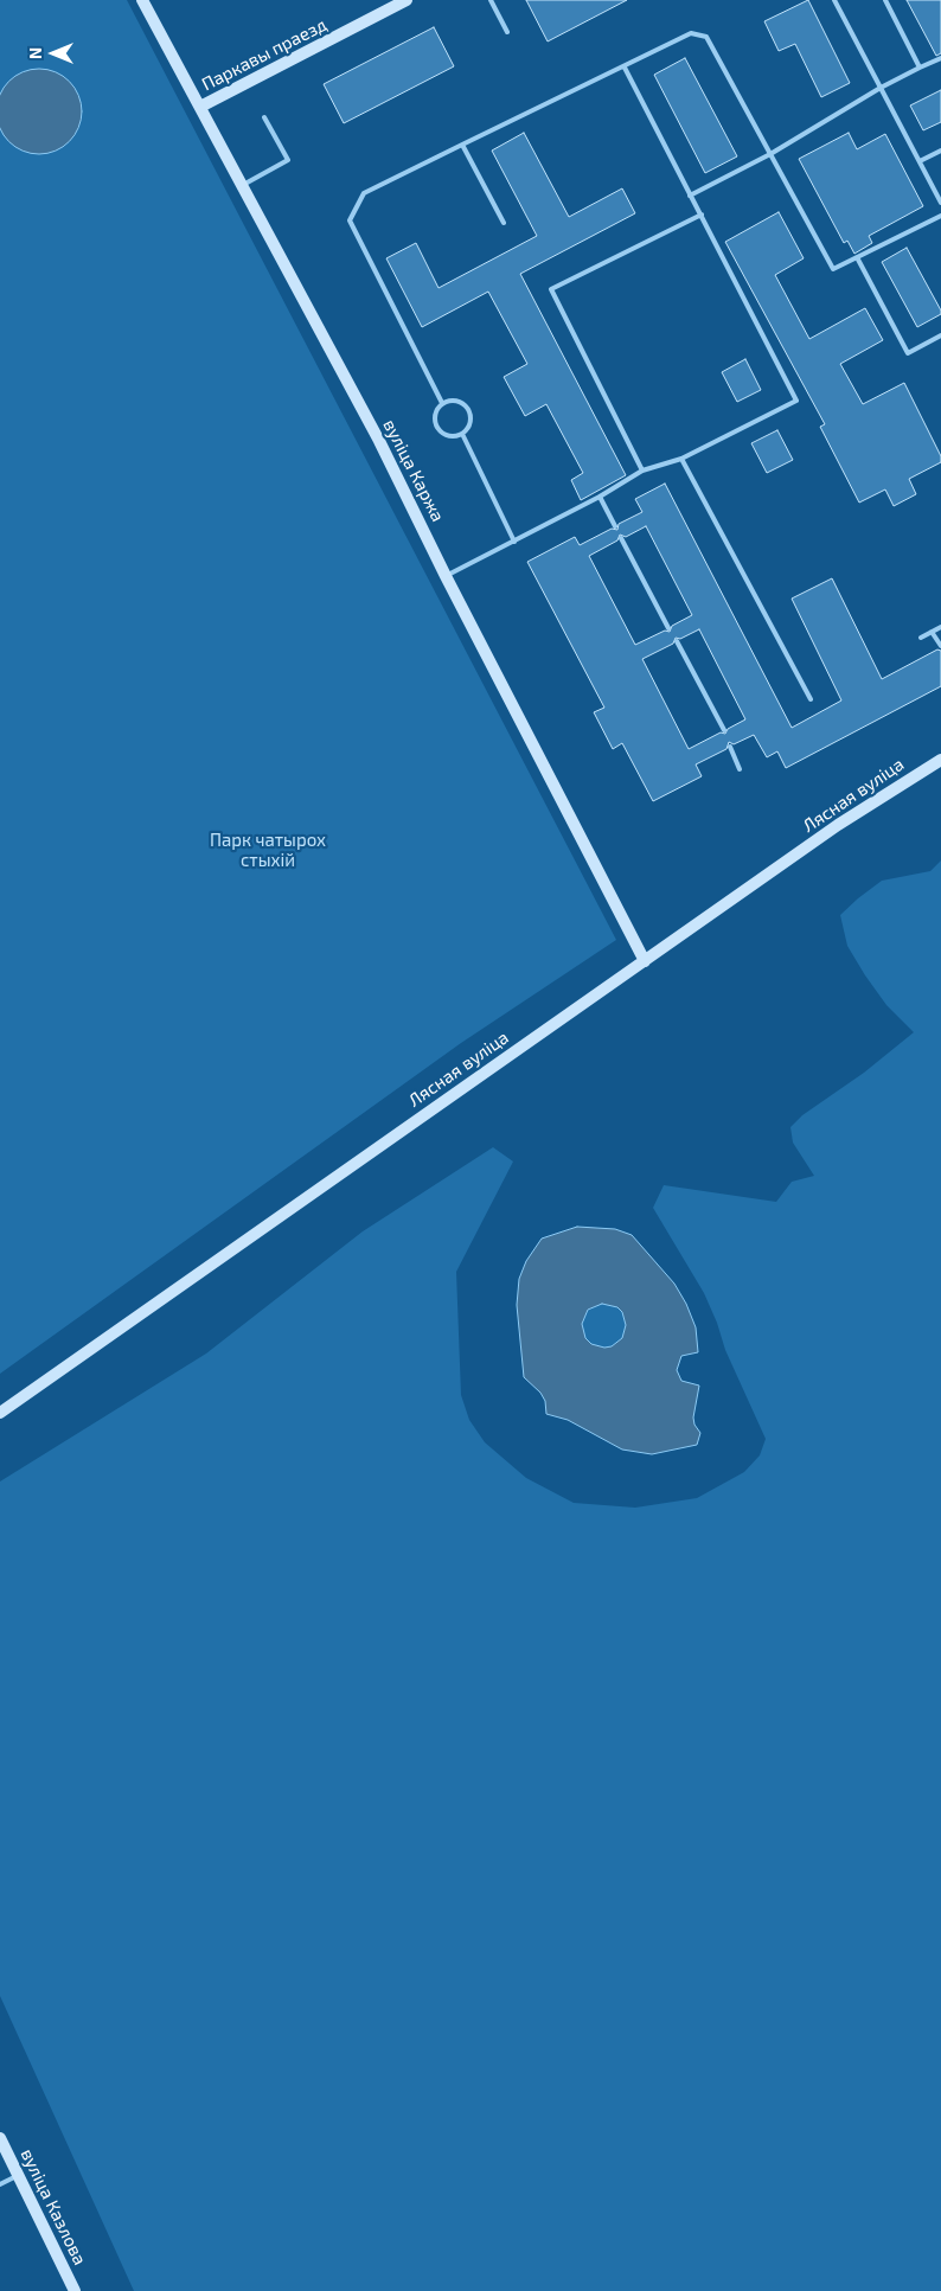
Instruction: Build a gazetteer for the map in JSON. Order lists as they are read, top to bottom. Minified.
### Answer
{"streets":{"main road":["Паркавы праезд","вуліца Каржа","Лясная вуліца","вуліца Казлова"]},"crossings":[["Паркавы праезд","вуліца Каржа"],["вуліца Каржа","Лясная вуліца"]],"parks":["Парк чатырох стыхій"],"north":"left"}
